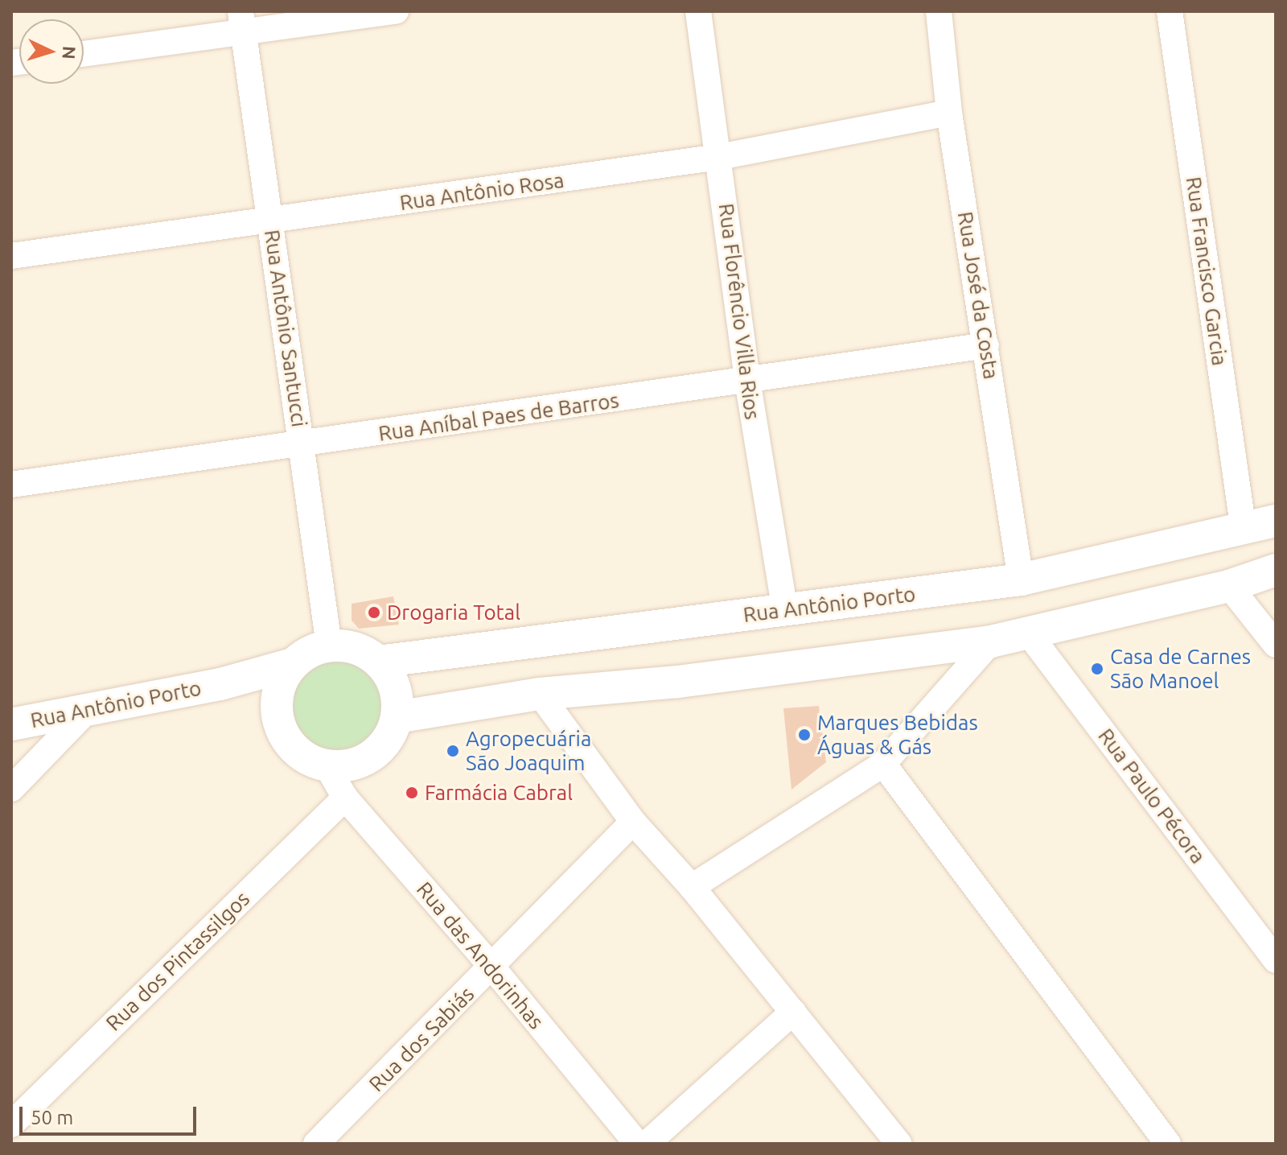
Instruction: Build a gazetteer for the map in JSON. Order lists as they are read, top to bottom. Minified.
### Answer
{"streets":{"street":["Rua Antônio Rosa","Rua Francisco Garcia","Rua José da Costa","Rua Florêncio Villa Rios","Rua Antônio Santucci","Rua Aníbal Paes de Barros","Rua Antônio Porto","Rua Paulo Pécora","Rua das Andorinhas","Rua dos Pintassilgos","Rua dos Sabiás"]},"crossings":[["Rua Antônio Rosa","Rua José da Costa"],["Rua Antônio Rosa","Rua Florêncio Villa Rios"],["Rua Antônio Rosa","Rua Antônio Santucci"],["Rua Francisco Garcia","Rua Antônio Porto"],["Rua José da Costa","Rua Aníbal Paes de Barros"],["Rua José da Costa","Rua Antônio Porto"],["Rua Florêncio Villa Rios","Rua Aníbal Paes de Barros"],["Rua Florêncio Villa Rios","Rua Antônio Porto"],["Rua Antônio Santucci","Rua Aníbal Paes de Barros"],["Rua Antônio Santucci","Rua Antônio Porto"],["Rua Antônio Santucci","Rua das Andorinhas"],["Rua Antônio Porto","Rua das Andorinhas"],["Rua das Andorinhas","Rua dos Pintassilgos"],["Rua das Andorinhas","Rua dos Sabiás"]],"places":["Drogaria Total","Casa de Carnes São Manoel","Marques Bebidas Águas & Gás","Agropecuária São Joaquim","Farmácia Cabral"],"scale_bar":"50 m","north":"right"}
